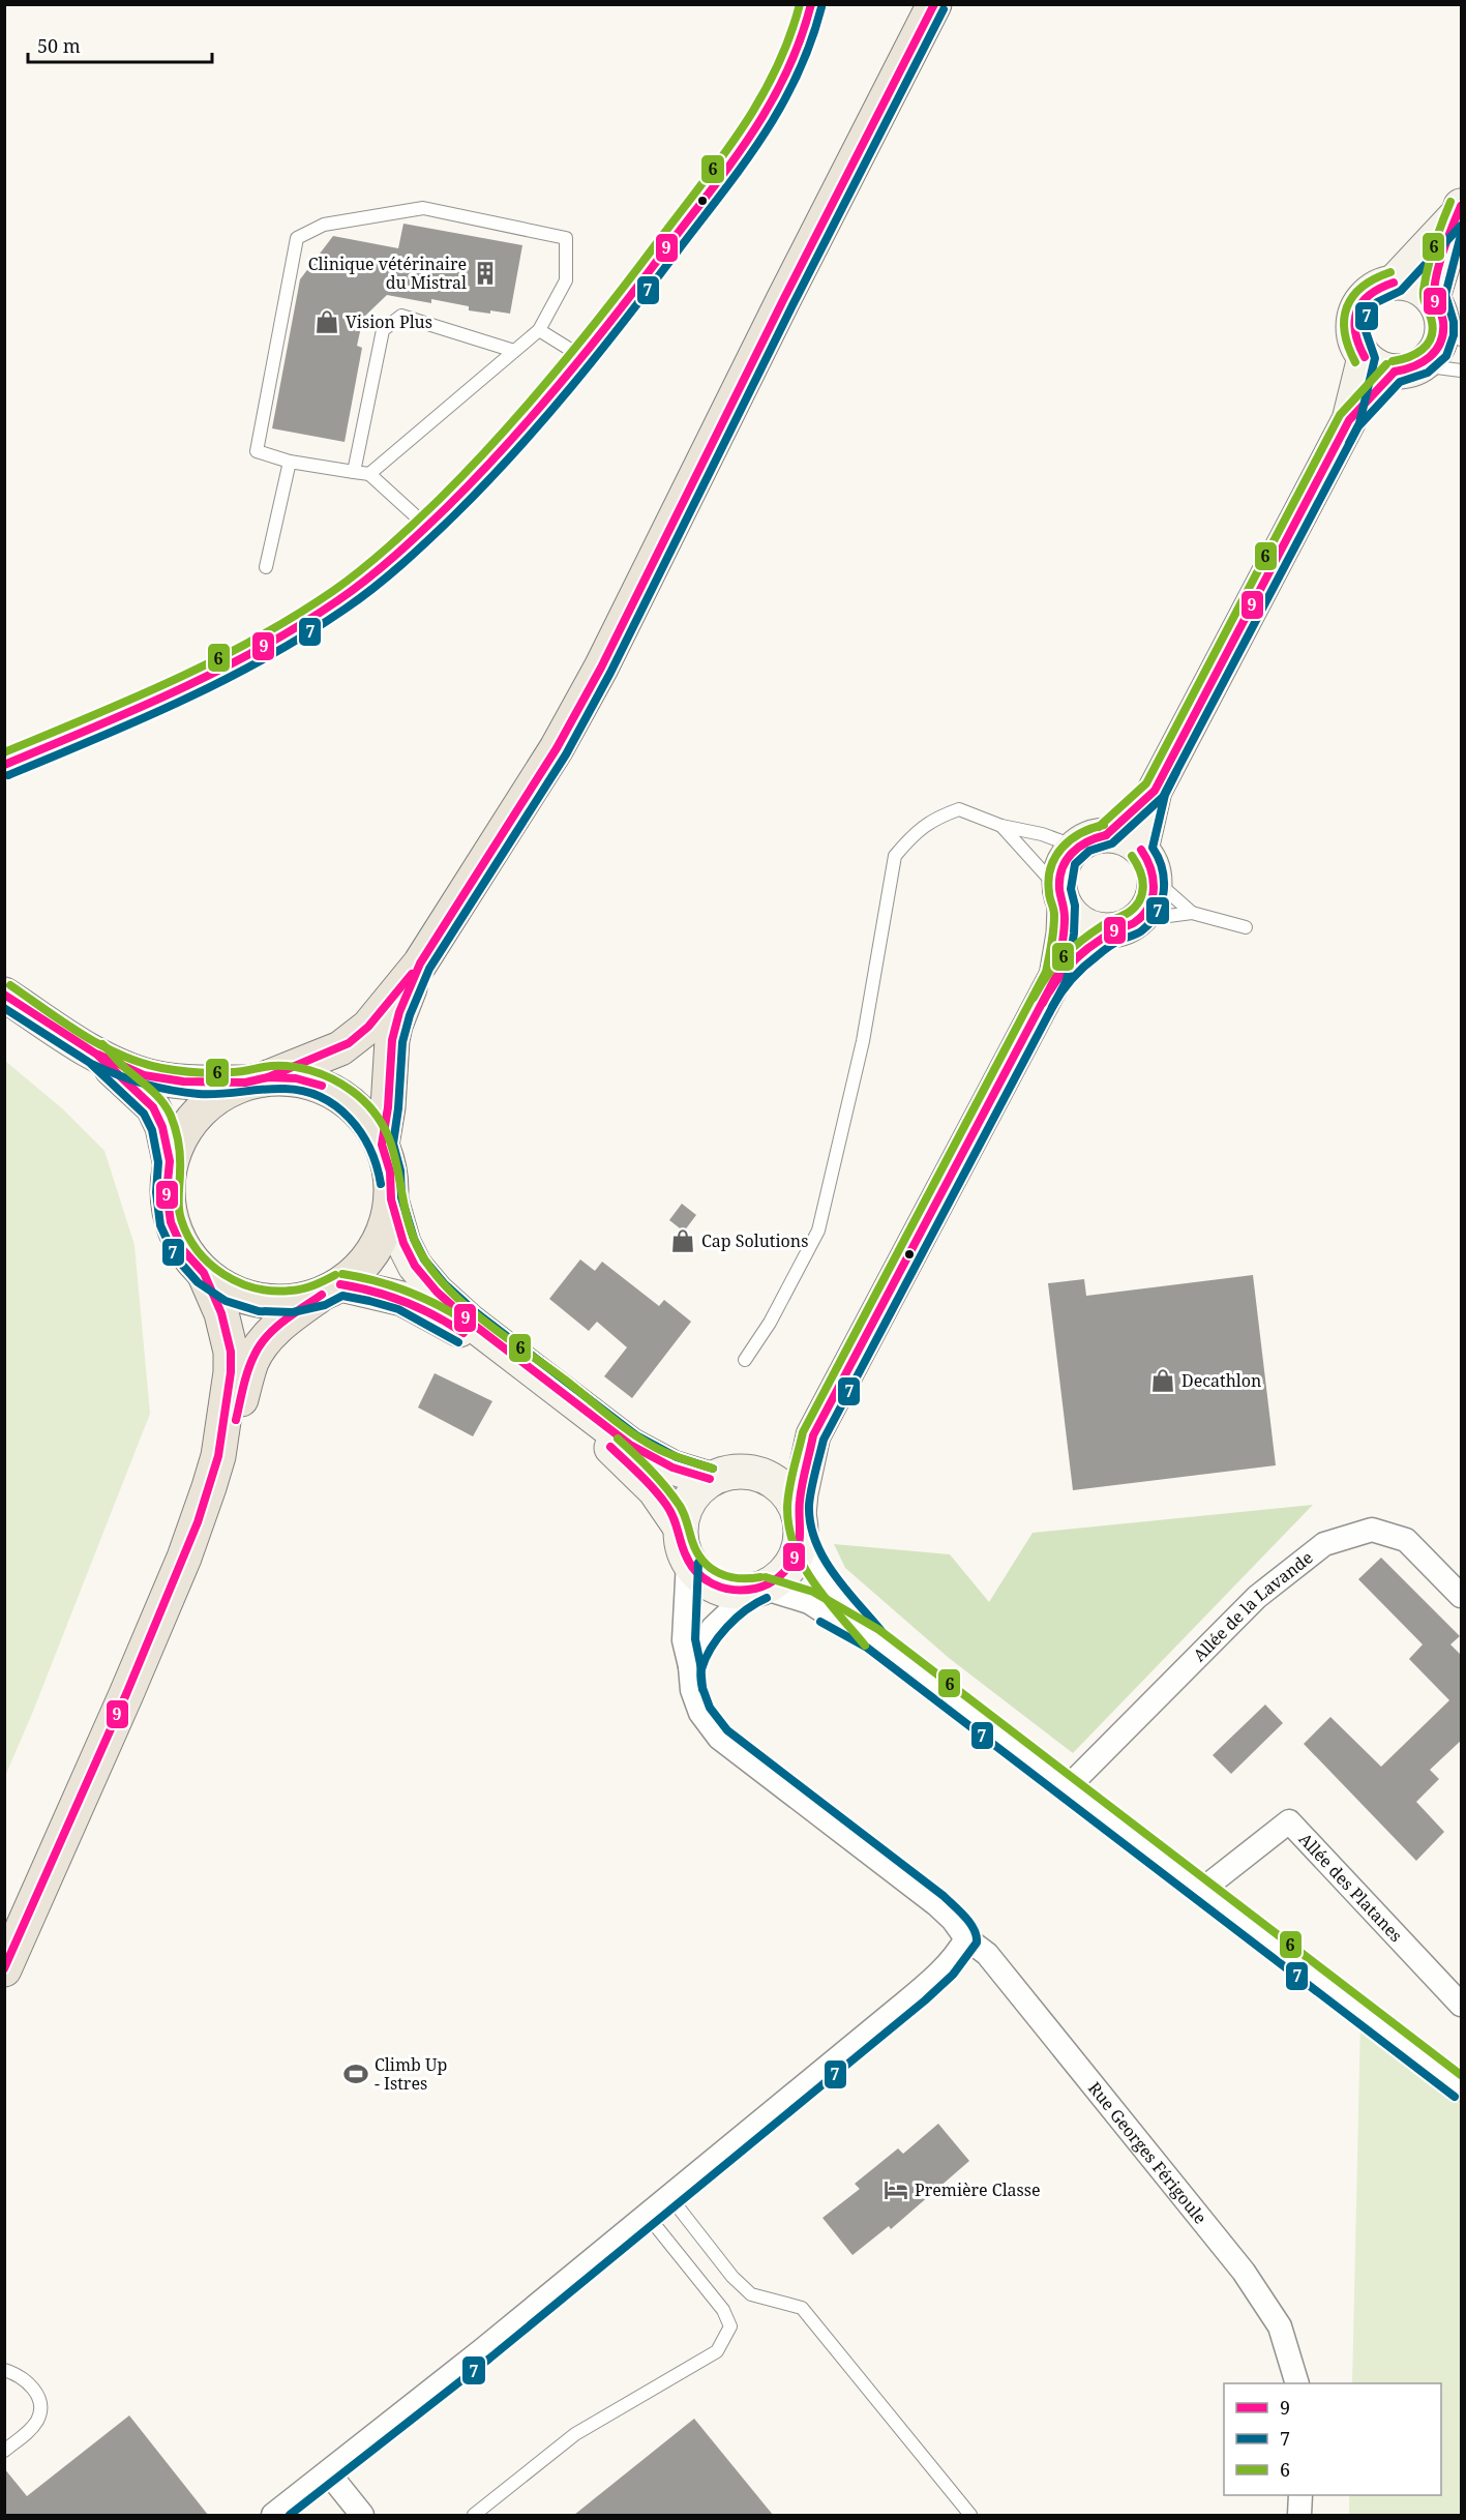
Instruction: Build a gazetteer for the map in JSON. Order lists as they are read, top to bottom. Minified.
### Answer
{"streets":{"street":["Allée de la Lavande","Allée des Platanes","Rue Georges Férigoule"]},"places":{"building":["Clinique vétérinaire du Mistral"],"shop":["Vision Plus","Cap Solutions","Decathlon"],"sports":["Climb Up - Istres"],"hotel":["Première Classe"]},"lines":["transit line 9","transit line 6","transit line 7"],"legend":["9","7","6"],"scale_bar":"50 m"}
